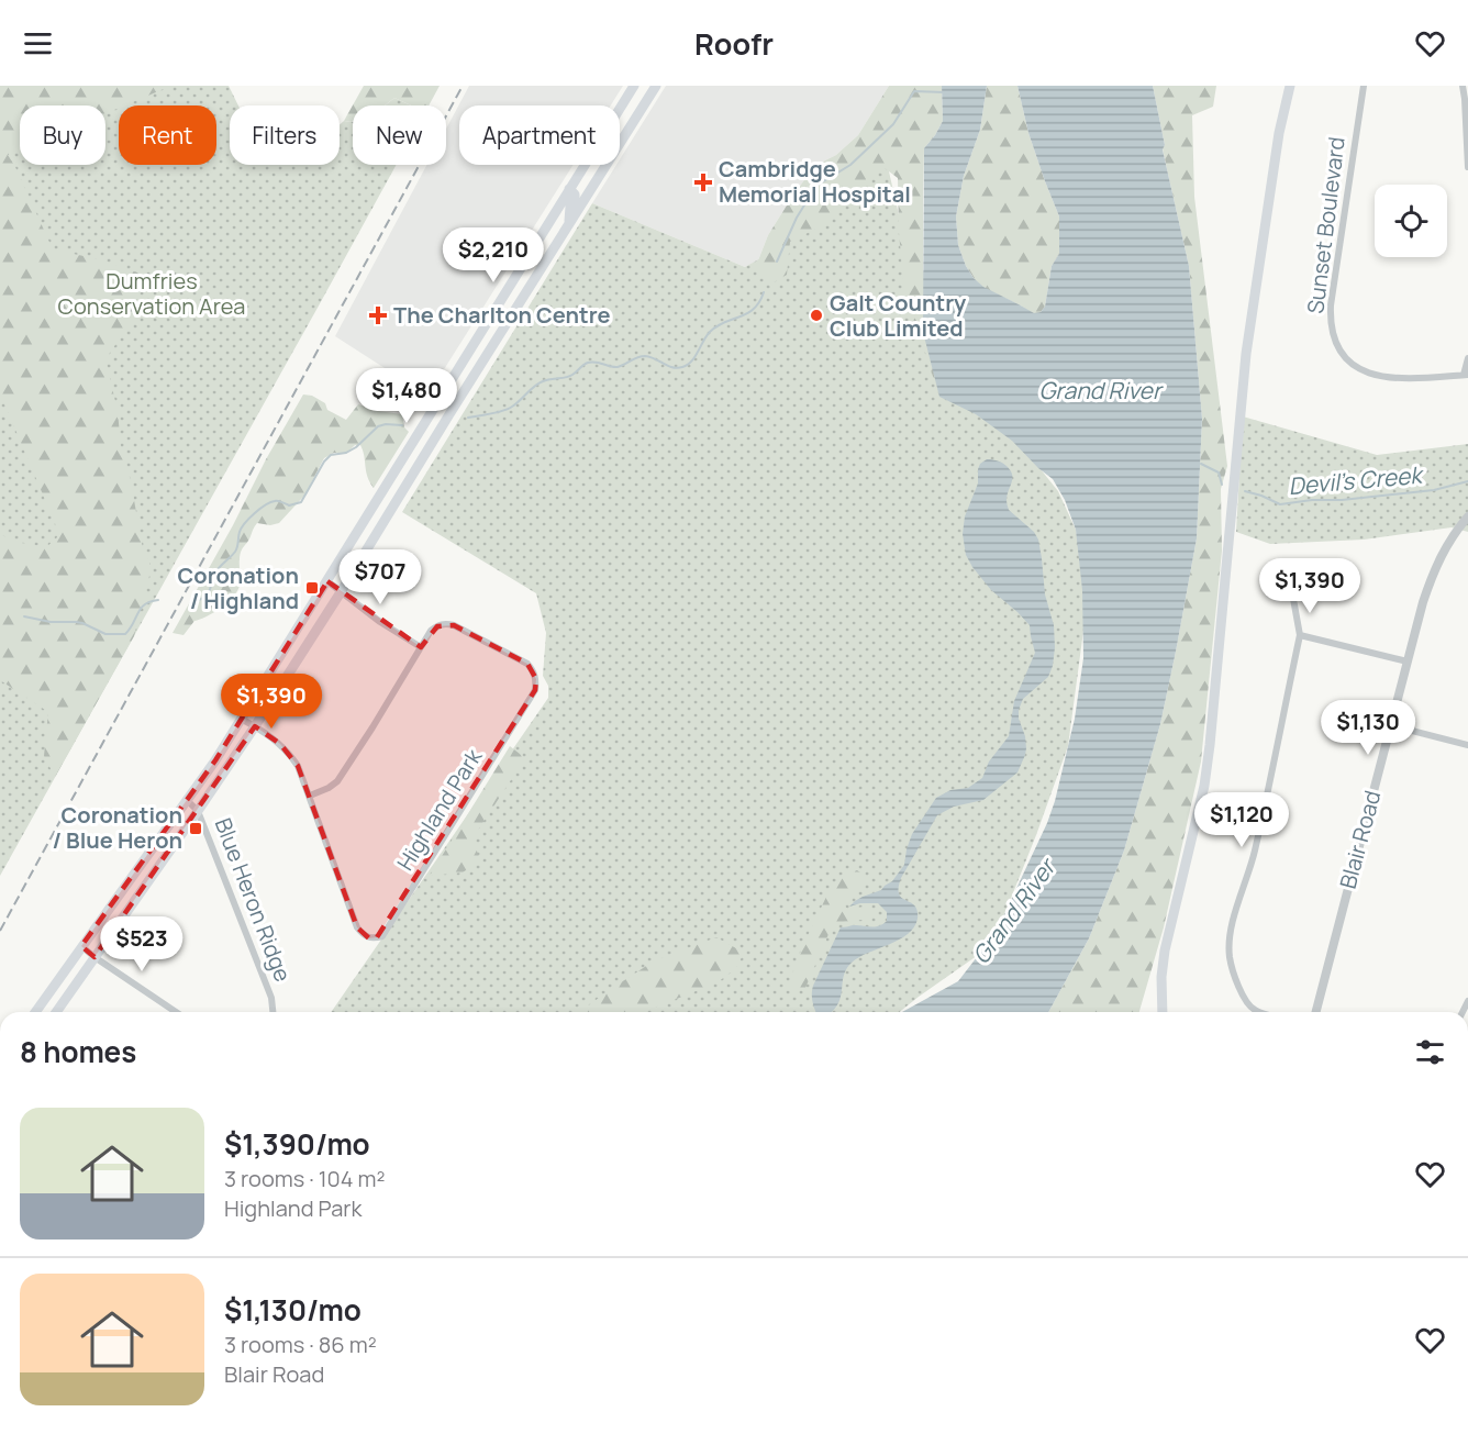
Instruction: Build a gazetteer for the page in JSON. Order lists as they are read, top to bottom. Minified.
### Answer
{"streets":{"street":["Sunset Boulevard","Highland Park","Blair Road","Blue Heron Ridge"]},"water":["Grand River","Devil's Creek"],"parks":["Dumfries Conservation Area"],"places":{"health":["Cambridge Memorial Hospital","The Charlton Centre"],"other":["Galt Country Club Limited"],"transit":["Coronation / Highland","Coronation / Blue Heron"]},"page":{"header":"Roofr","chip":["Buy","Rent","Filters","New","Apartment"],"price":["$2,210","$1,480","$707","$1,390","$1,390","$1,130","$1,120","$523"],"heading":"8 homes","list":[{"name":"$1,390/mo","note":"3 rooms · 104 m² · Highland Park"},{"name":"$1,130/mo","note":"3 rooms · 86 m² · Blair Road"}]}}
